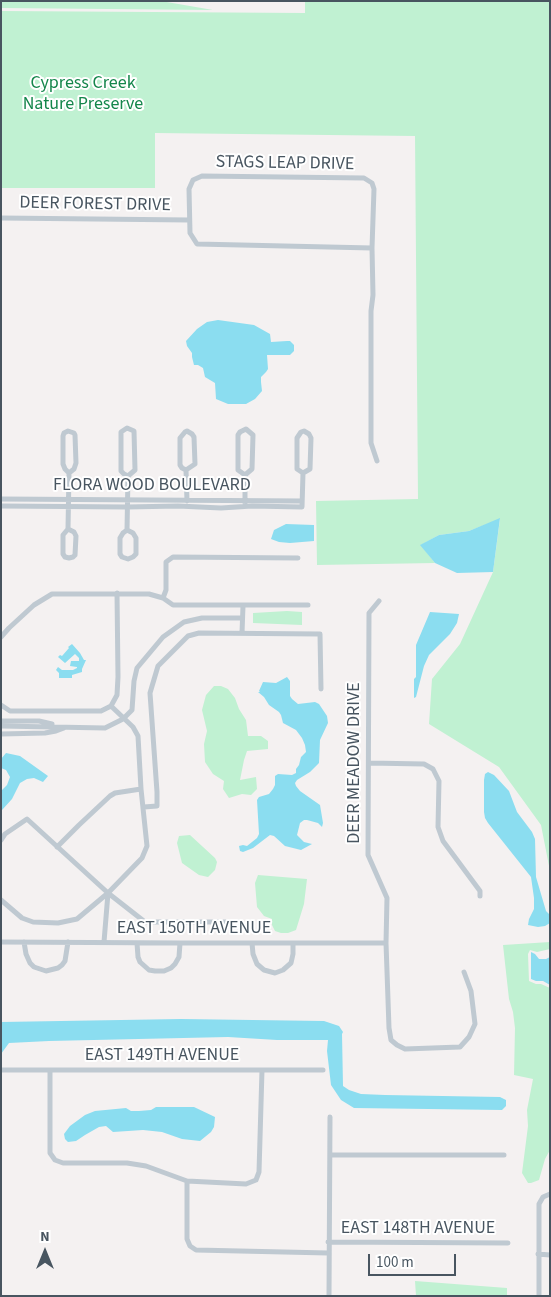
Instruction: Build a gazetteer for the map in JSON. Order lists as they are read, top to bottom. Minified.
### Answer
{"streets":{"street":["STAGS LEAP DRIVE","DEER FOREST DRIVE","FLORA WOOD BOULEVARD","DEER MEADOW DRIVE","EAST 150TH AVENUE","EAST 149TH AVENUE","EAST 148TH AVENUE"]},"crossings":[["STAGS LEAP DRIVE","DEER FOREST DRIVE"],["DEER MEADOW DRIVE","EAST 150TH AVENUE"]],"parks":["Cypress Creek Nature Preserve"],"scale_bar":"100 m","north":"top"}
